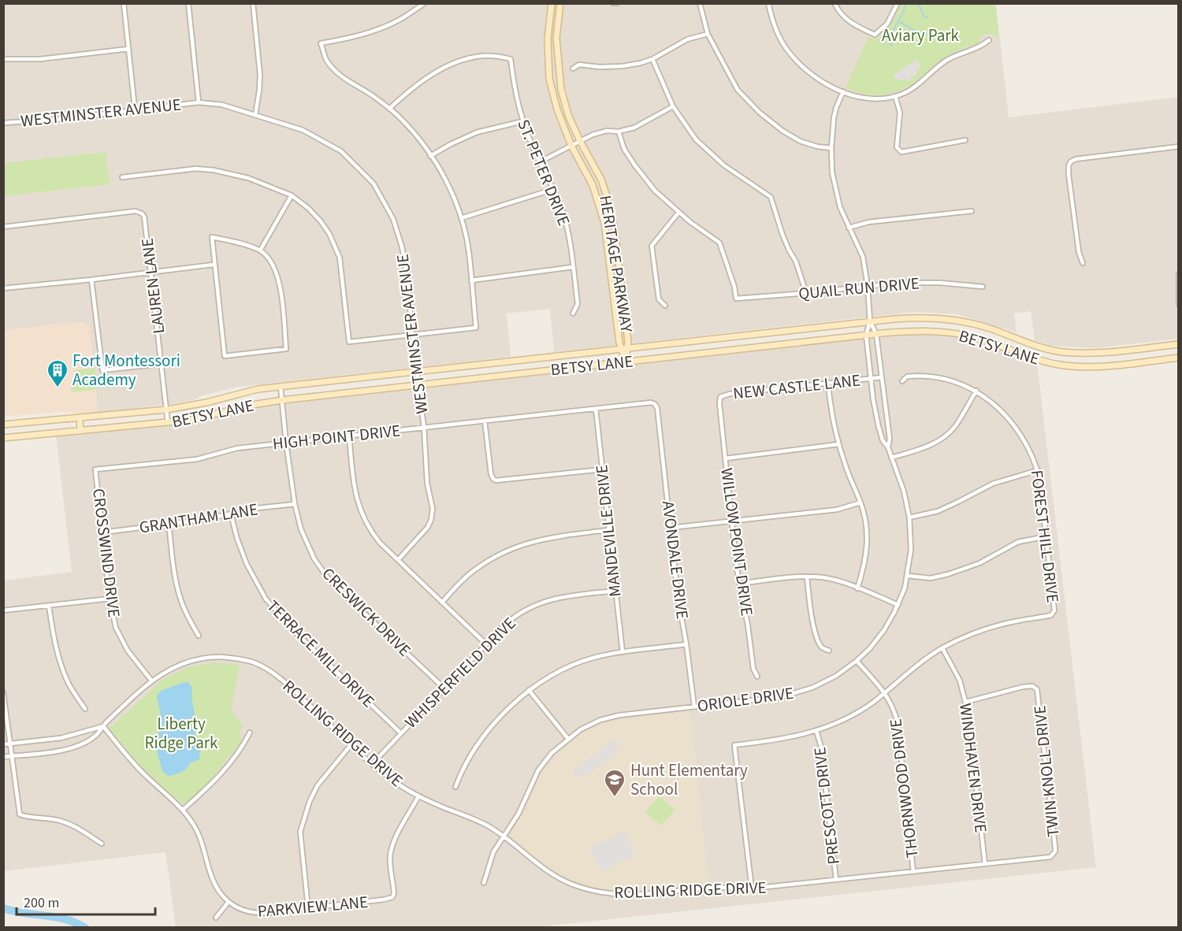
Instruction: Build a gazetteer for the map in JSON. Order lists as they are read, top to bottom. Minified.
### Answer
{"streets":{"main road":["HERITAGE PARKWAY","BETSY LANE"],"street":["WESTMINSTER AVENUE","ST. PETER DRIVE","LAUREN LANE","QUAIL RUN DRIVE","NEW CASTLE LANE","HIGH POINT DRIVE","GRANTHAM LANE","MANDEVILLE DRIVE","FOREST HILL DRIVE","WILLOW POINT DRIVE","CROSSWIND DRIVE","AVONDALE DRIVE","CRESWICK DRIVE","TERRACE MILL DRIVE","WHISPERFIELD DRIVE","ORIOLE DRIVE","ROLLING RIDGE DRIVE","WINDHAVEN DRIVE","TWIN KNOLL DRIVE","THORNWOOD DRIVE","PRESCOTT DRIVE","PARKVIEW LANE"]},"crossings":[["WESTMINSTER AVENUE","BETSY LANE"],["WESTMINSTER AVENUE","HIGH POINT DRIVE"],["HERITAGE PARKWAY","BETSY LANE"],["LAUREN LANE","BETSY LANE"],["QUAIL RUN DRIVE","ORIOLE DRIVE"],["BETSY LANE","CRESWICK DRIVE"],["BETSY LANE","ORIOLE DRIVE"],["NEW CASTLE LANE","WILLOW POINT DRIVE"],["NEW CASTLE LANE","ORIOLE DRIVE"],["HIGH POINT DRIVE","MANDEVILLE DRIVE"],["HIGH POINT DRIVE","CROSSWIND DRIVE"],["HIGH POINT DRIVE","AVONDALE DRIVE"],["HIGH POINT DRIVE","CRESWICK DRIVE"],["GRANTHAM LANE","CROSSWIND DRIVE"],["GRANTHAM LANE","CRESWICK DRIVE"],["GRANTHAM LANE","TERRACE MILL DRIVE"],["MANDEVILLE DRIVE","WHISPERFIELD DRIVE"],["FOREST HILL DRIVE","WINDHAVEN DRIVE"],["CROSSWIND DRIVE","ROLLING RIDGE DRIVE"],["AVONDALE DRIVE","ORIOLE DRIVE"],["CRESWICK DRIVE","WHISPERFIELD DRIVE"],["TERRACE MILL DRIVE","WHISPERFIELD DRIVE"],["WHISPERFIELD DRIVE","ROLLING RIDGE DRIVE"],["ORIOLE DRIVE","ROLLING RIDGE DRIVE"],["ORIOLE DRIVE","THORNWOOD DRIVE"],["ROLLING RIDGE DRIVE","WINDHAVEN DRIVE"],["ROLLING RIDGE DRIVE","TWIN KNOLL DRIVE"],["ROLLING RIDGE DRIVE","THORNWOOD DRIVE"],["ROLLING RIDGE DRIVE","PRESCOTT DRIVE"],["ROLLING RIDGE DRIVE","PARKVIEW LANE"],["WINDHAVEN DRIVE","TWIN KNOLL DRIVE"]],"parks":["Aviary Park","Liberty Ridge Park"],"places":{"building":["Fort Montessori Academy"],"school or university":["Hunt Elementary School"]},"scale_bar":"200 m"}
